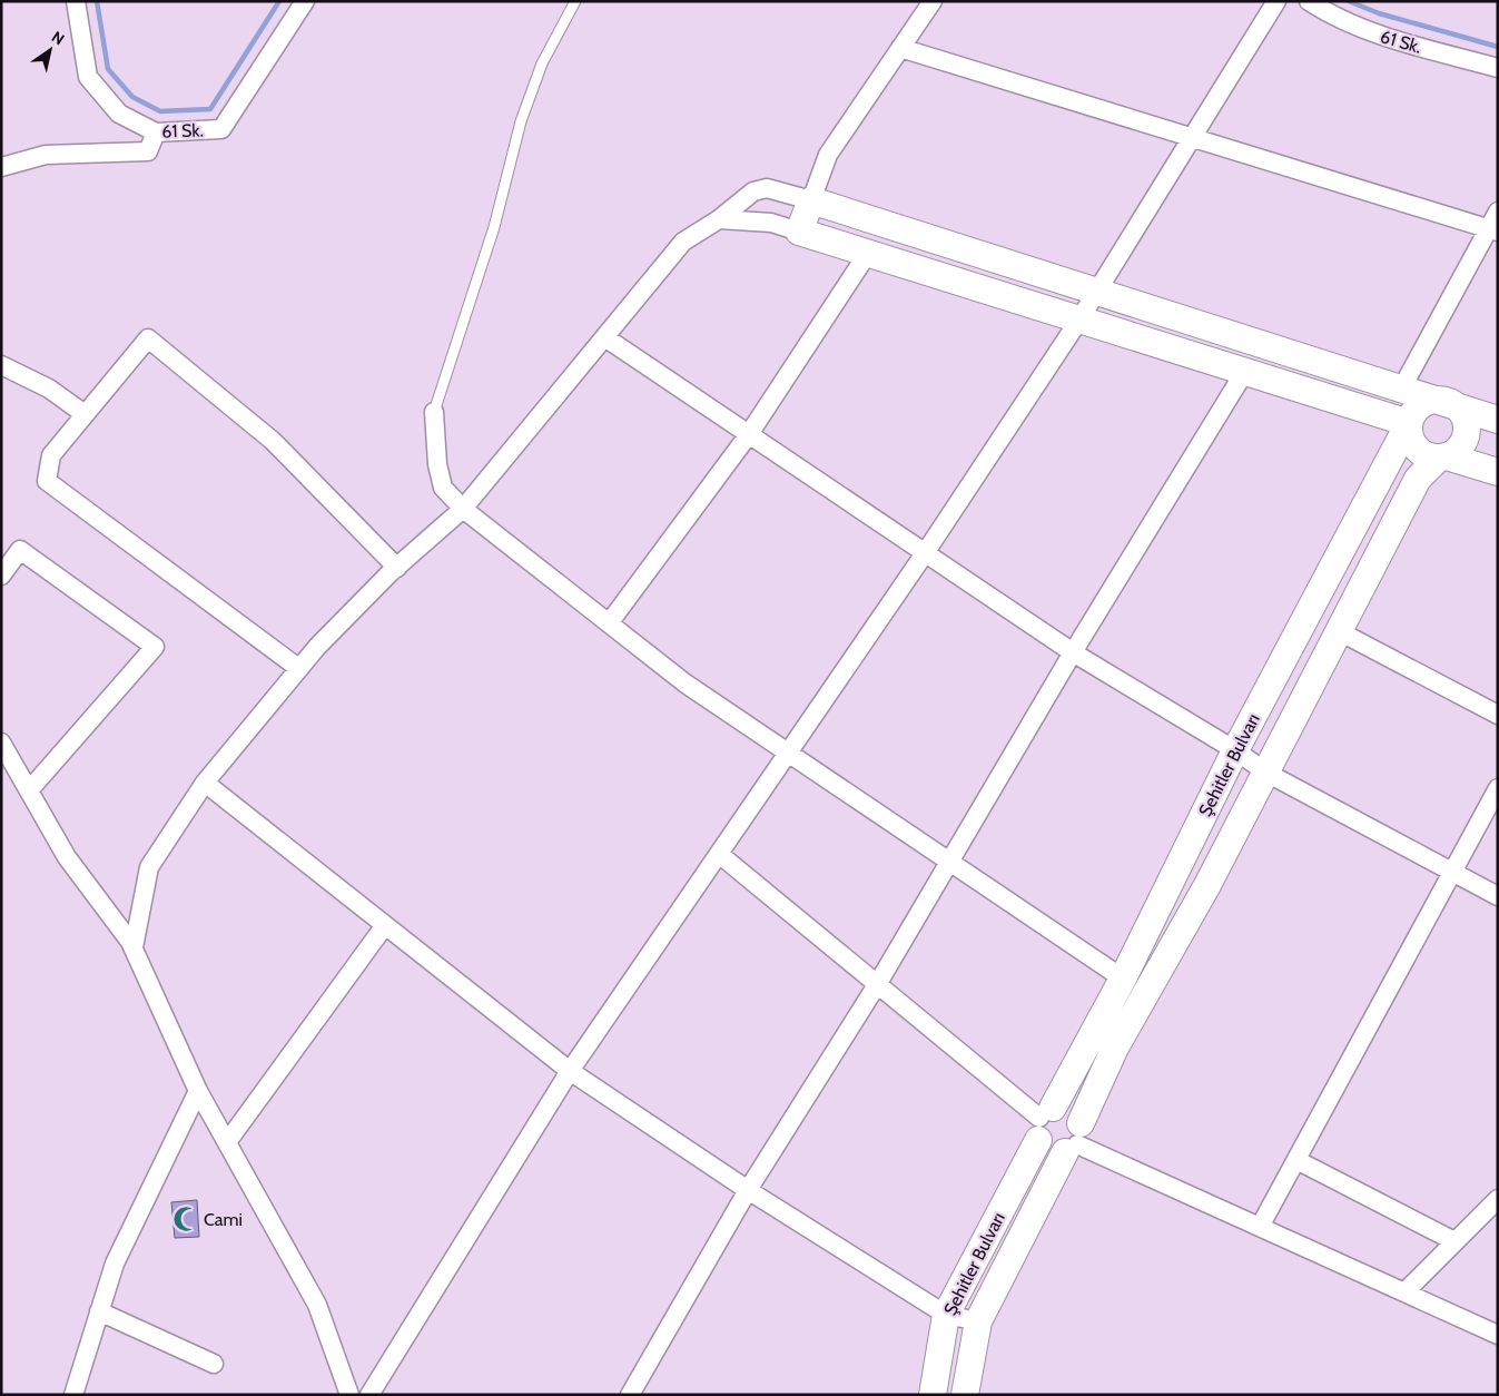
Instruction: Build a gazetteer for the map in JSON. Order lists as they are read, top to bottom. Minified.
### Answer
{"streets":{"main road":["Şehitler Bulvarı"],"street":["61 Sk."]},"places":{"mosque":["Cami"]},"north":"top right"}
